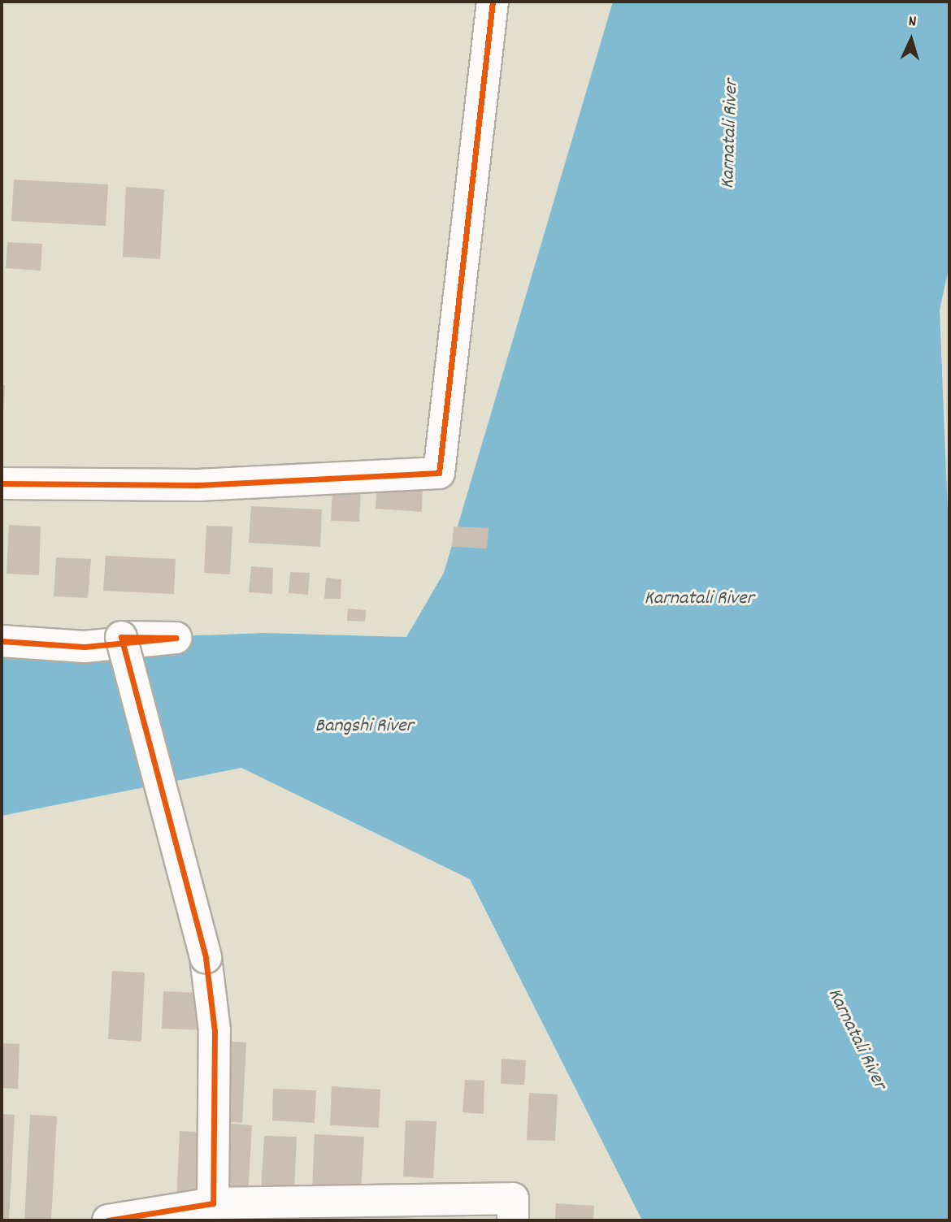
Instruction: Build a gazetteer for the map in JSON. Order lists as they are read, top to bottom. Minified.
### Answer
{"water":["Karnatali River","Bangshi River"],"north":"top"}
